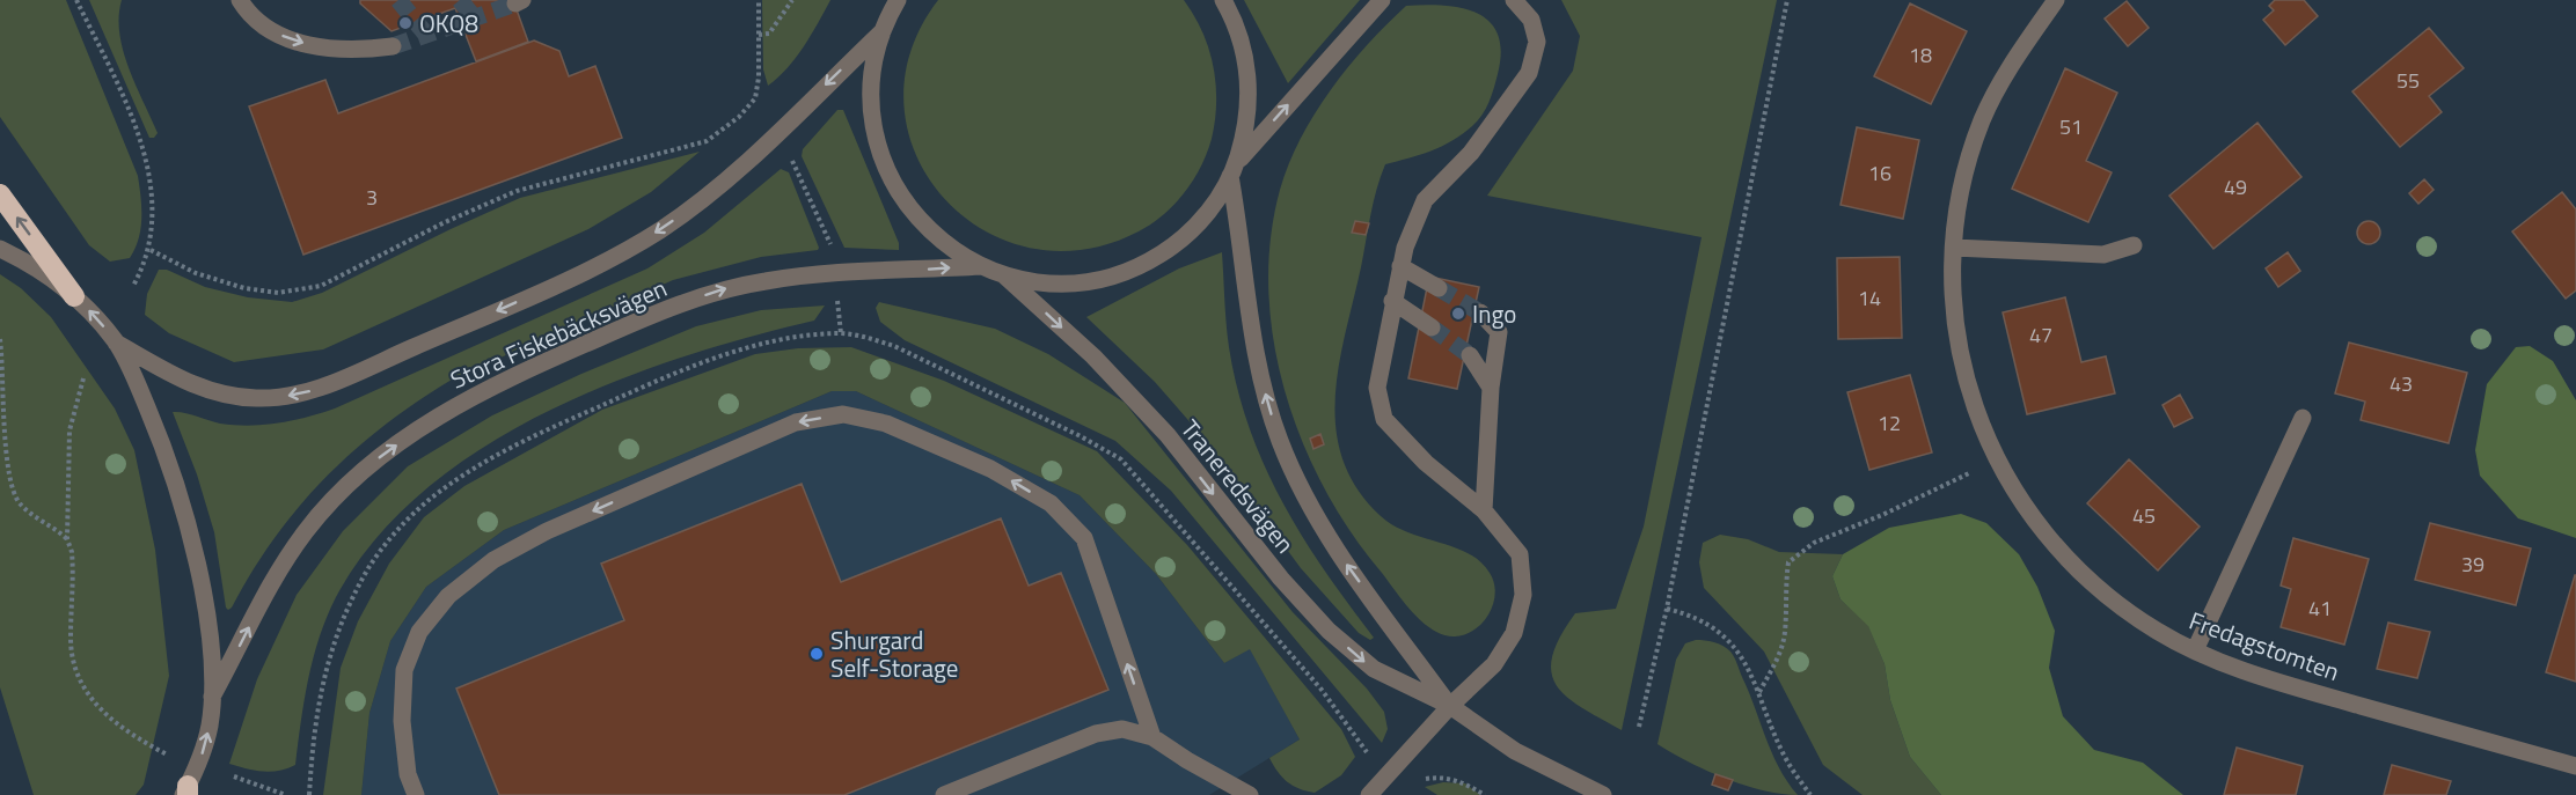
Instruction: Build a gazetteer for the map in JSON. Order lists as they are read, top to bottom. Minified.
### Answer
{"streets":{"street":["Stora Fiskebäcksvägen","Traneredsvägen","Fredagstomten"]},"places":["OKQ8","Ingo","Shurgard Self-Storage"],"house_numbers":["18","55","51","16","49","3","14","47","43","12","45","39","41"]}
